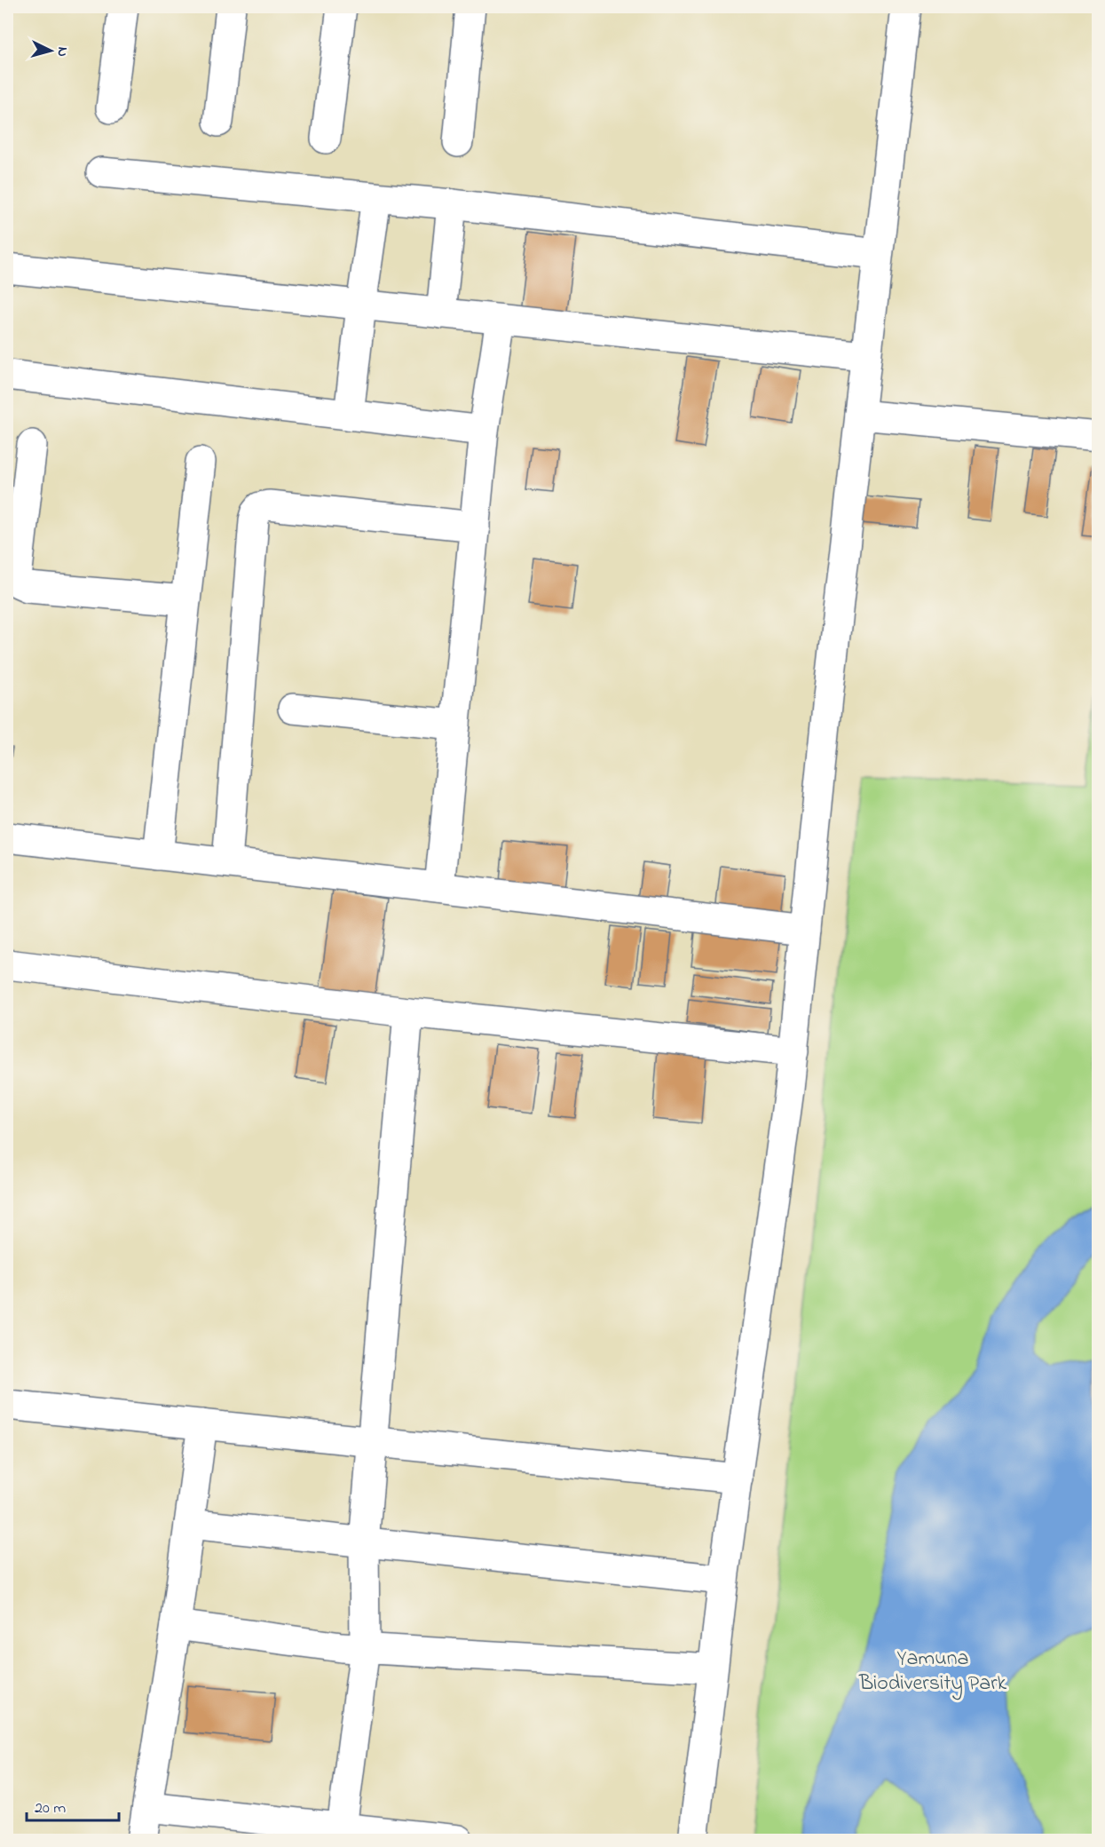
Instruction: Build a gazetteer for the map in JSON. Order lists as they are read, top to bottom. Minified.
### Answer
{"parks":["Yamuna Biodiversity Park"],"scale_bar":"20 m","north":"right"}
